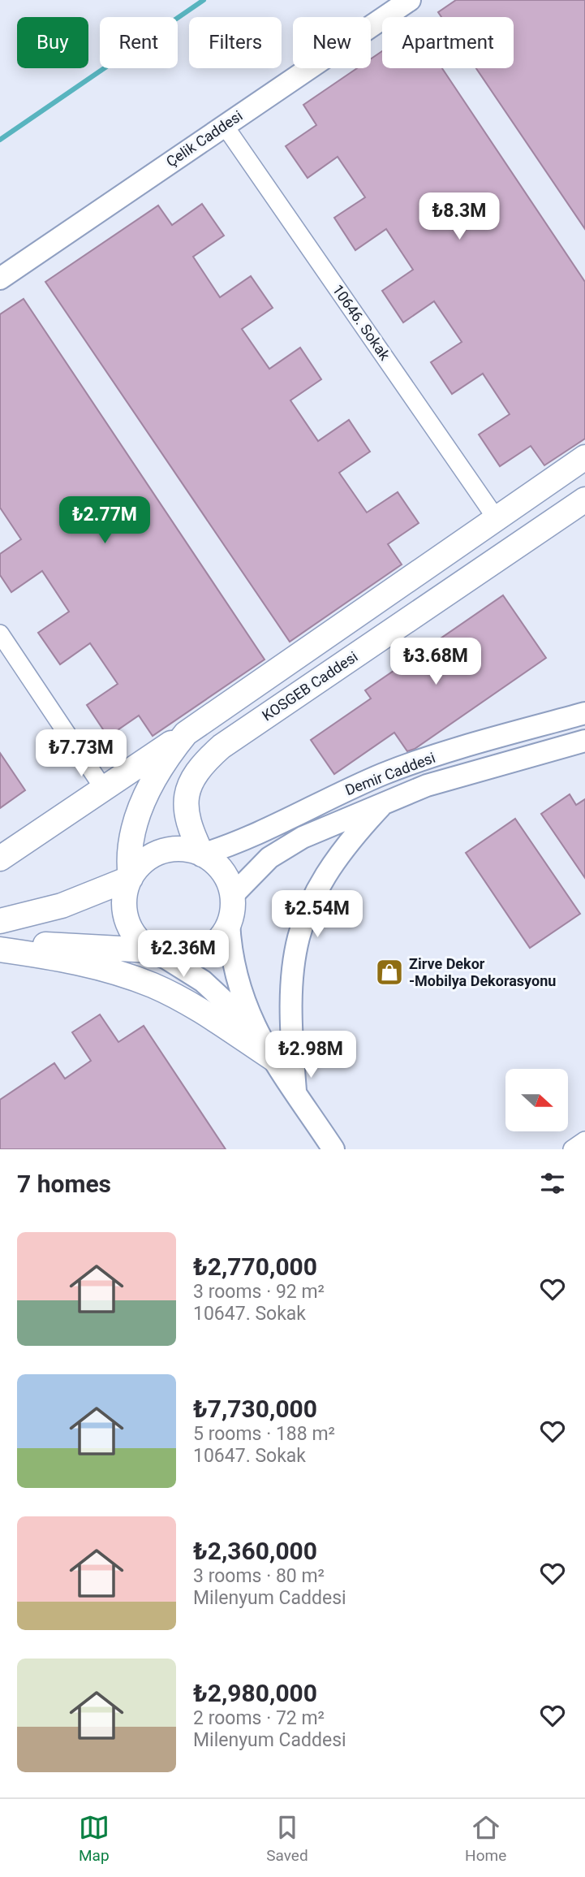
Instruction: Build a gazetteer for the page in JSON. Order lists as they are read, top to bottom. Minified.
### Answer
{"streets":{"main road":["KOSGEB Caddesi"],"street":["Çelik Caddesi","10646. Sokak","Demir Caddesi"]},"crossings":[["Çelik Caddesi","10646. Sokak"],["KOSGEB Caddesi","Demir Caddesi"]],"places":{"shop":["Zirve Dekor -Mobilya Dekorasyonu"]},"north":"right","page":{"chip":["Buy","Rent","Filters","New","Apartment"],"price":["₺8.3M","₺2.77M","₺3.68M","₺7.73M","₺2.54M","₺2.36M","₺2.98M"],"heading":"7 homes","list":[{"name":"₺2,770,000","note":"3 rooms · 92 m² · 10647. Sokak"},{"name":"₺7,730,000","note":"5 rooms · 188 m² · 10647. Sokak"},{"name":"₺2,360,000","note":"3 rooms · 80 m² · Milenyum Caddesi"},{"name":"₺2,980,000","note":"2 rooms · 72 m² · Milenyum Caddesi"}],"tabs":["Map","Saved","Home"]}}
